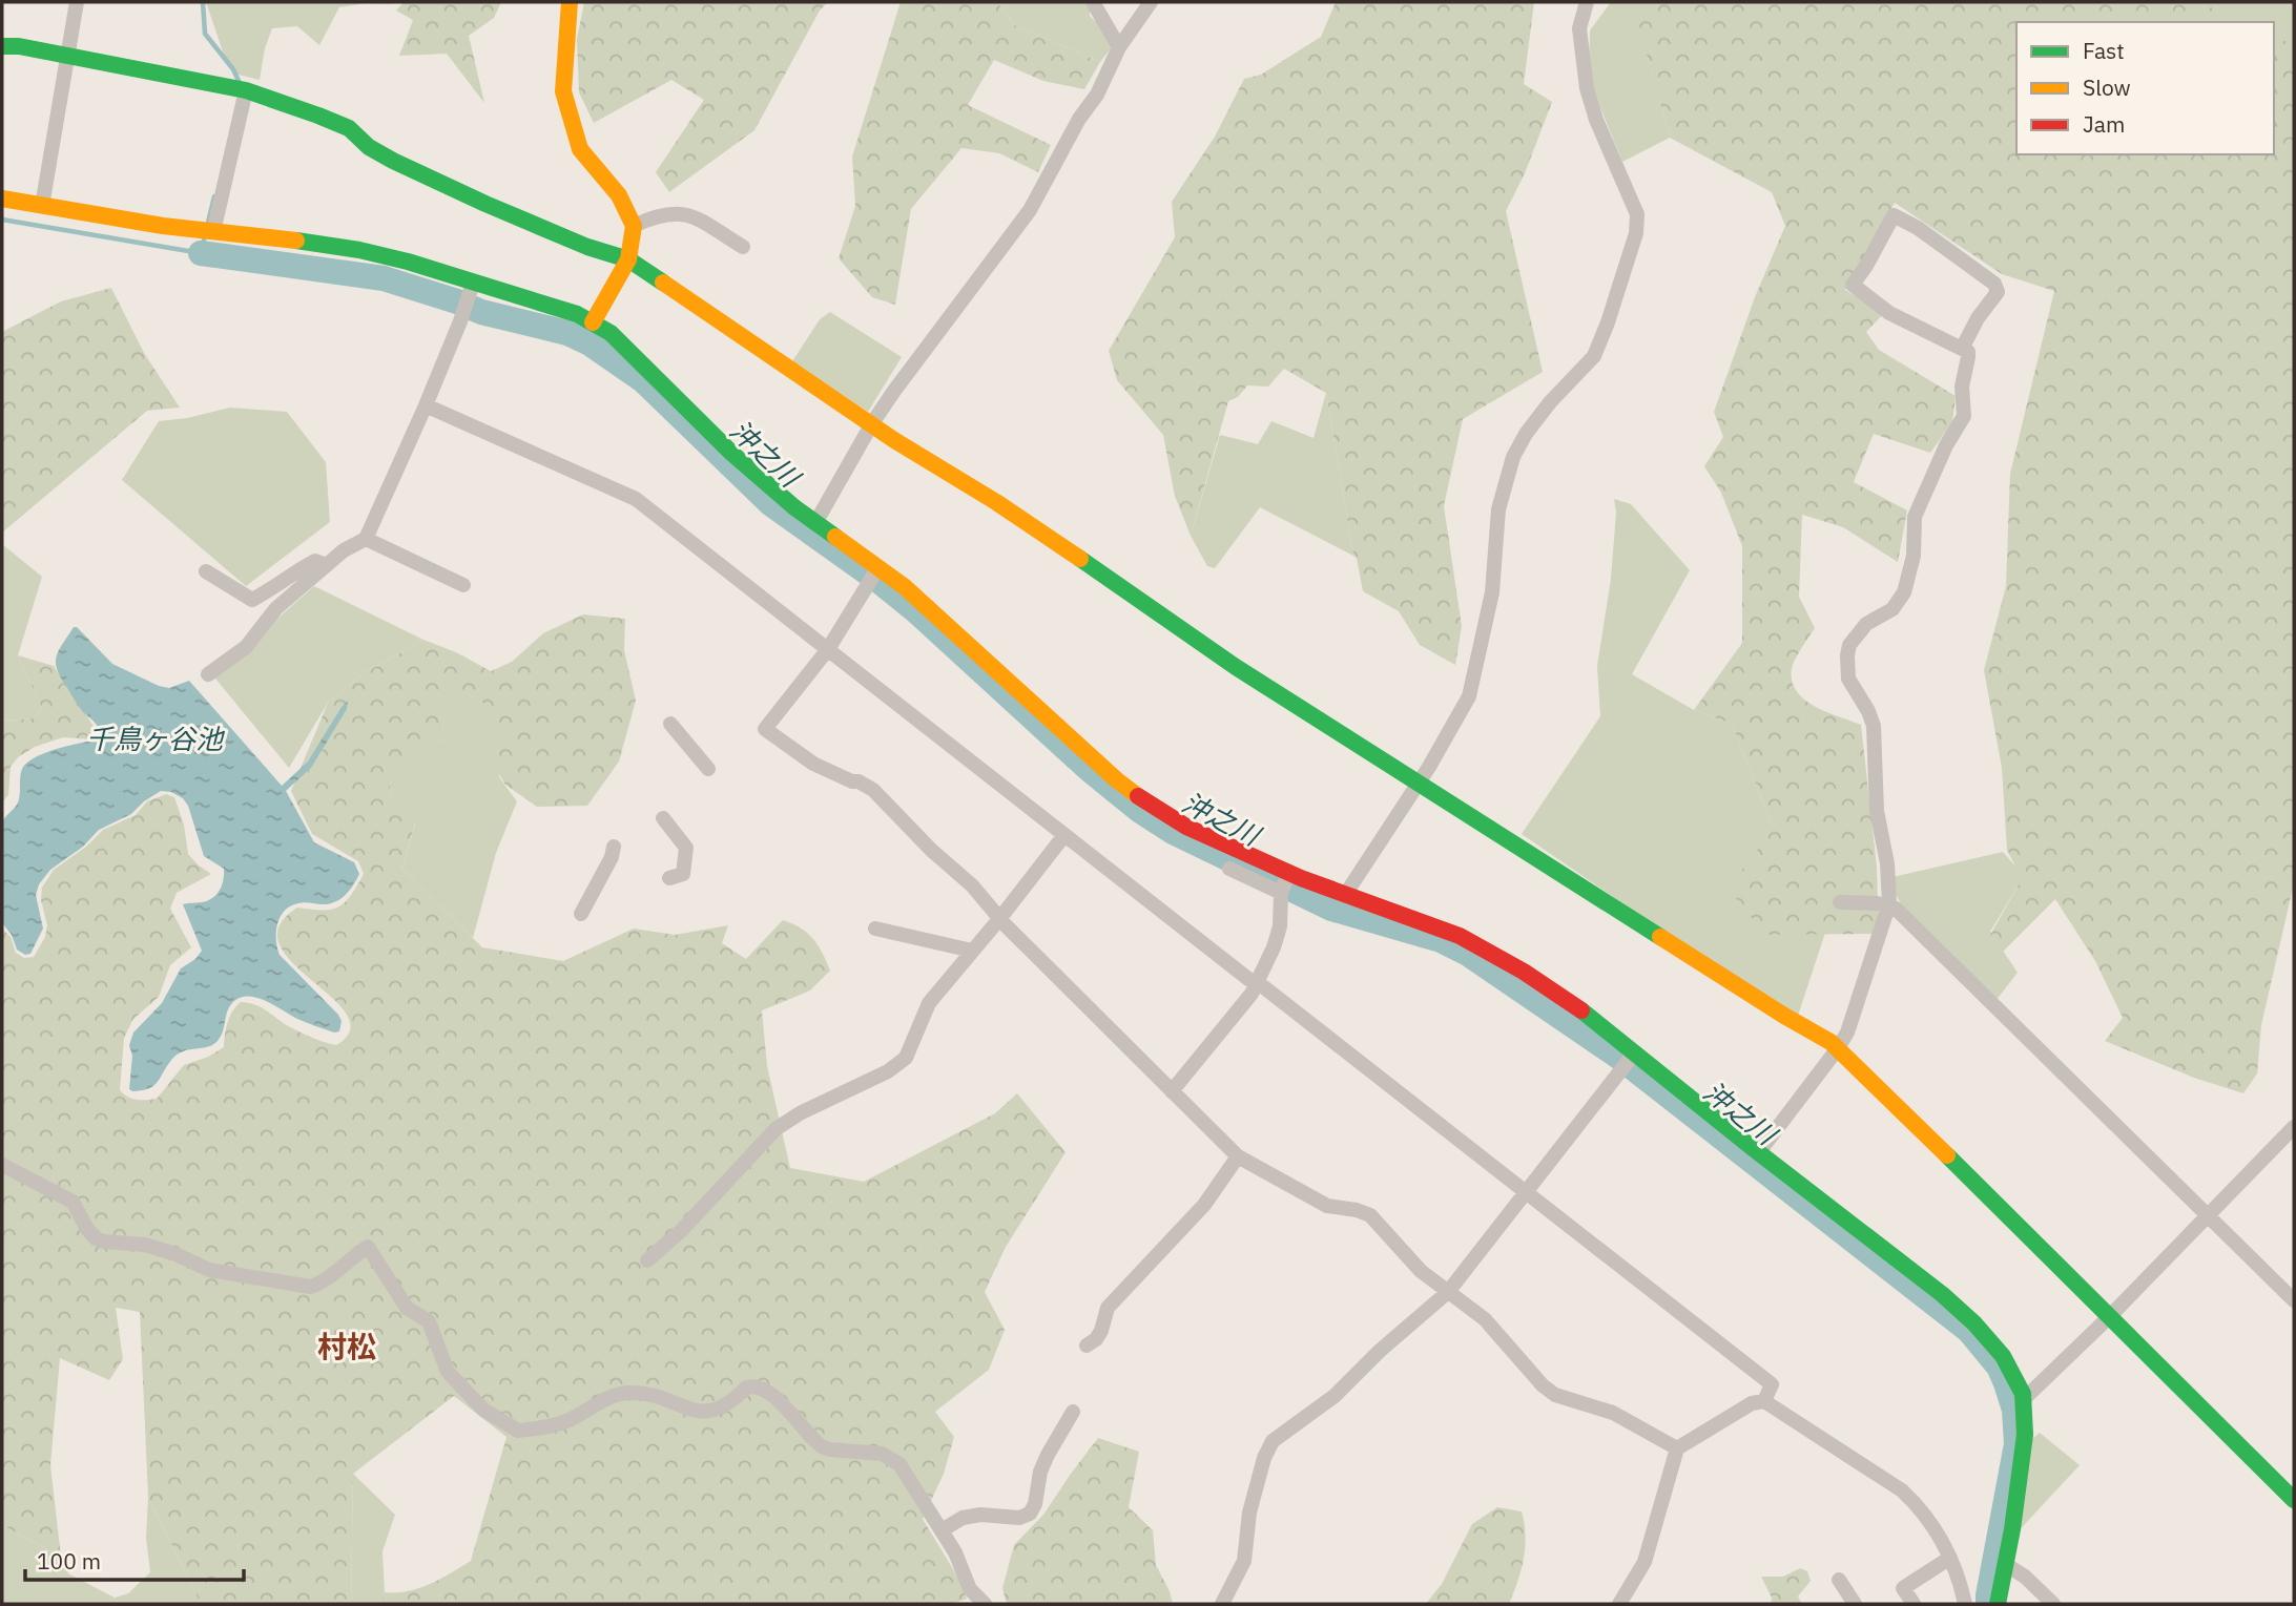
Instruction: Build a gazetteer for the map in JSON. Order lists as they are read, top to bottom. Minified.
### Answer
{"districts":["村松"],"water":["沖之川","千鳥ヶ谷池"],"legend":["Fast","Slow","Jam"],"scale_bar":"100 m"}
